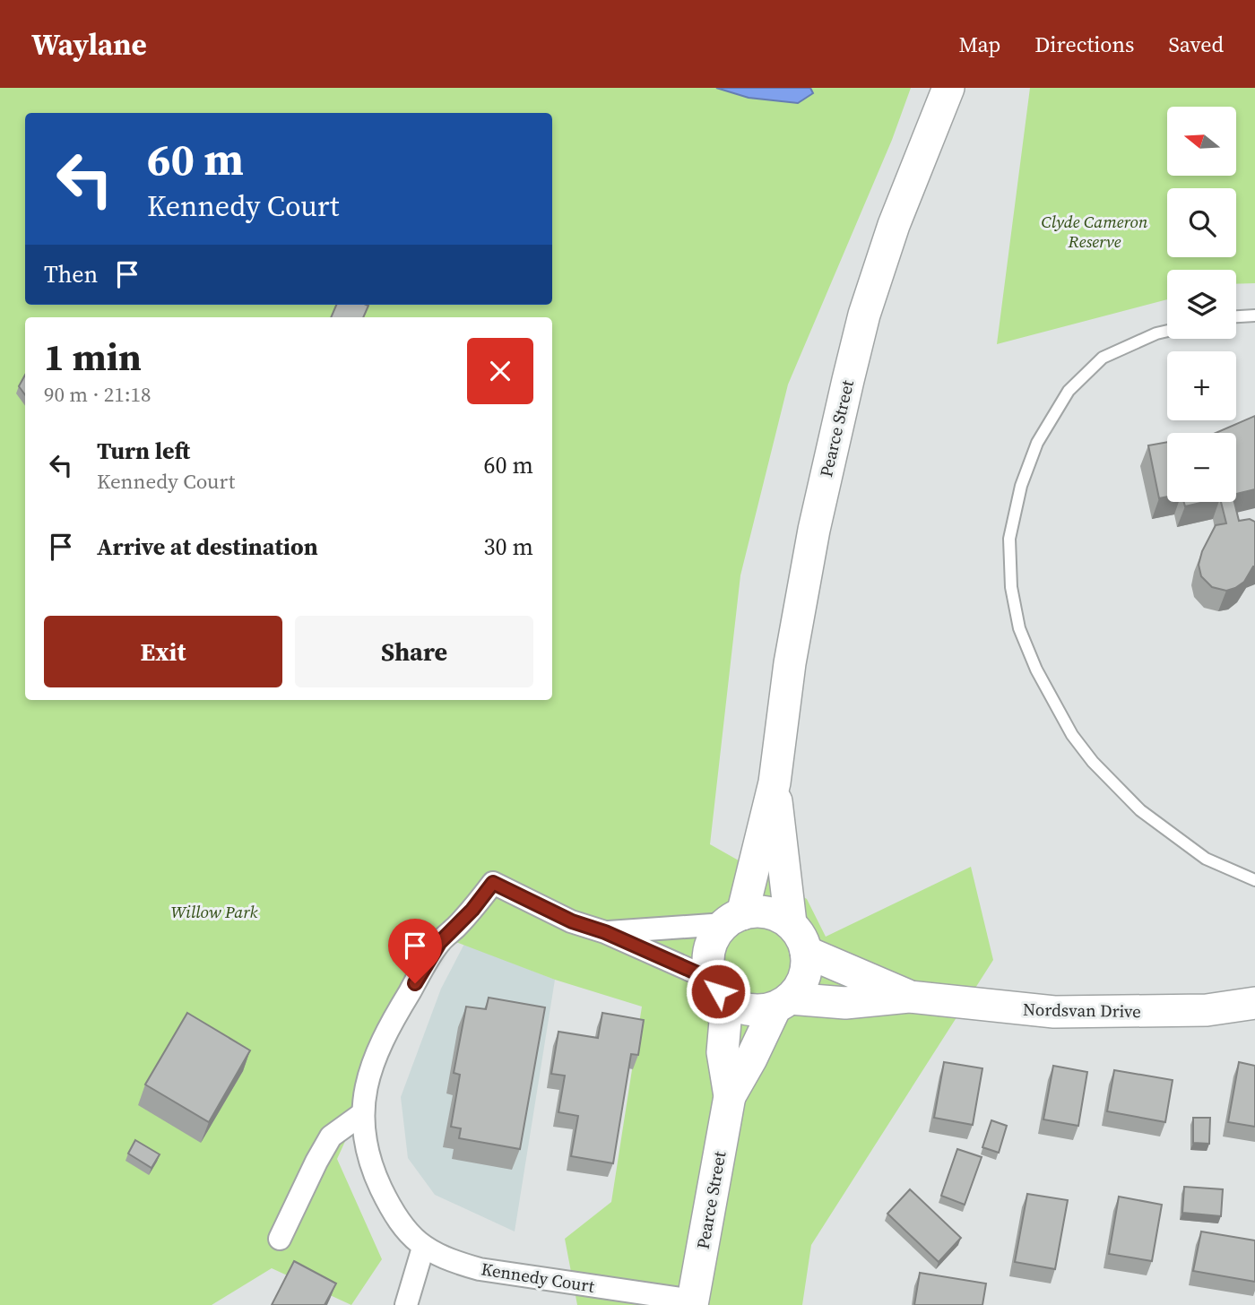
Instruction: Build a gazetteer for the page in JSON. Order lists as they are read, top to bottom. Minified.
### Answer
{"streets":{"main road":["Pearce Street","Nordsvan Drive"],"street":["Kennedy Court"]},"crossings":[["Pearce Street","Nordsvan Drive"],["Pearce Street","Kennedy Court"]],"parks":["Clyde Cameron Reserve","Willow Park"],"north":"left","page":{"header":"Waylane","nav":["Map","Directions","Saved"],"map_buttons":["+","−"],"turn":["60 m","Kennedy Court"],"then":"Then","heading":["1 min","90 m · 21:18"],"list":[{"name":"Turn left","note":"Kennedy Court","value":"60 m"},{"name":"Arrive at destination","value":"30 m"}],"buttons":["Exit","Share"]}}
